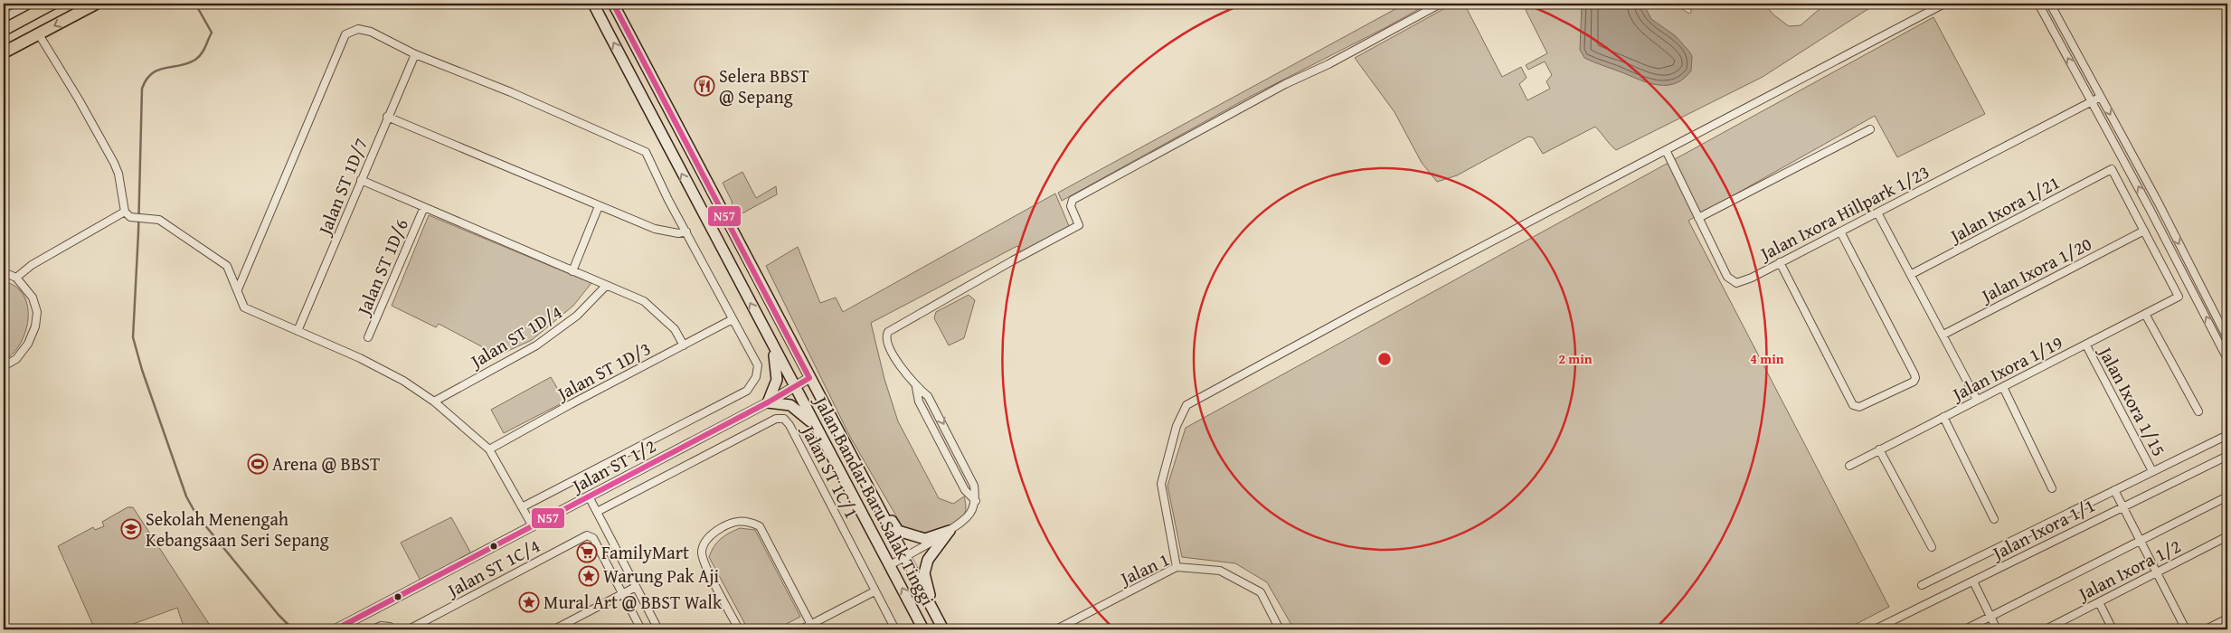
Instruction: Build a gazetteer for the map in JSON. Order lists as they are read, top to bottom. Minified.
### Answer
{"streets":{"main road":["Jalan Bandar Baru Salak Tinggi"],"street":["Jalan ST 1D/7","Jalan Ixora 1/21","Jalan Ixora Hillpark 1/23","Jalan ST 1D/6","Jalan Ixora 1/20","Jalan ST 1D/4","Jalan Ixora 1/19","Jalan ST 1D/3","Jalan Ixora 1/15","Jalan ST 1/2","Jalan ST 1C/1","Jalan Ixora 1/1","Jalan ST 1C/4","Jalan 1","Jalan Ixora 1/2"]},"crossings":[["Jalan Ixora 1/21","Jalan Ixora 1/20"],["Jalan Ixora 1/21","Jalan Ixora 1/19"],["Jalan Ixora 1/20","Jalan Ixora 1/19"],["Jalan Ixora 1/19","Jalan Ixora 1/15"],["Jalan ST 1/2","Jalan Bandar Baru Salak Tinggi"]],"places":{"restaurant":["Selera BBST @ Sepang"],"sports":["Arena @ BBST"],"school or university":["Sekolah Menengah Kebangsaan Seri Sepang"],"supermarket":["FamilyMart"],"place":["Warung Pak Aji","Mural Art @ BBST Walk"]},"lines":["transit line N57"],"rings":["2 min","4 min"]}
